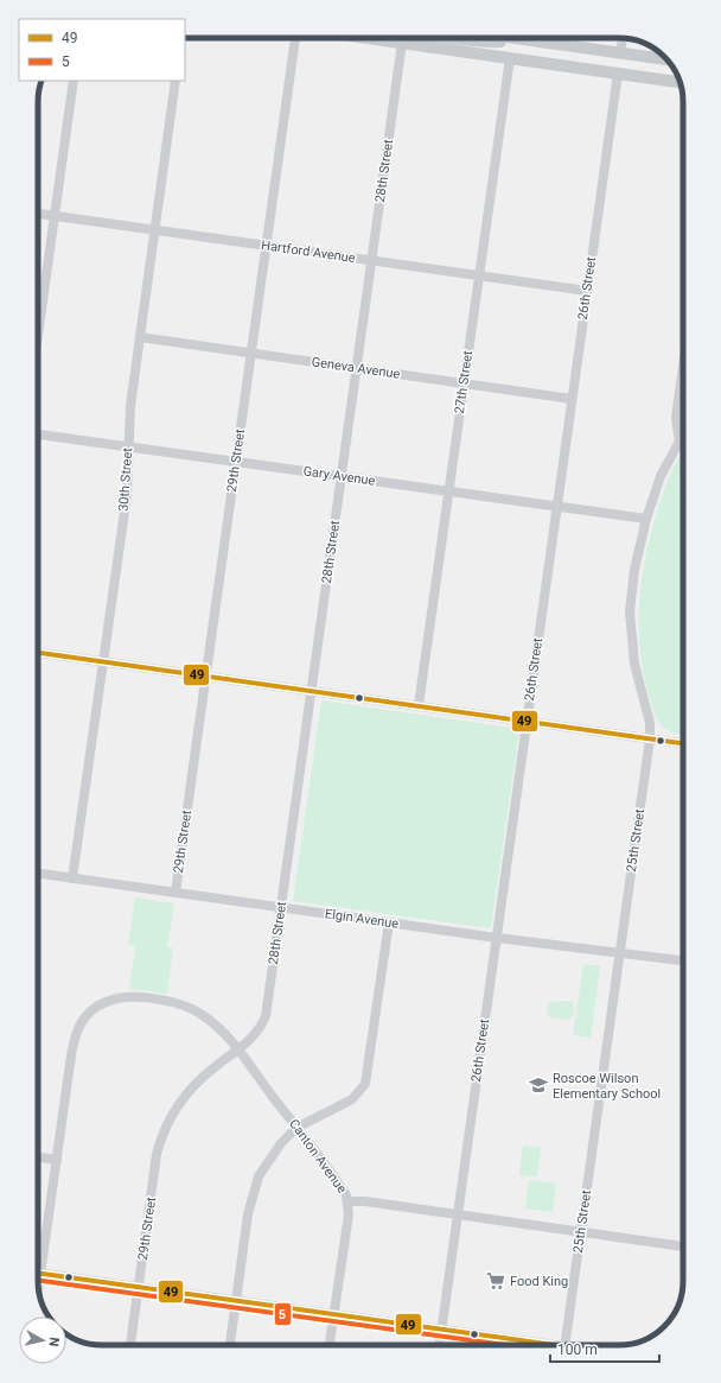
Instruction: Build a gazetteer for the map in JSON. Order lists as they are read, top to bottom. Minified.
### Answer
{"streets":{"street":["28th Street","Hartford Avenue","26th Street","Geneva Avenue","27th Street","29th Street","Gary Avenue","30th Street","25th Street","Elgin Avenue","Canton Avenue"]},"crossings":[["28th Street","Hartford Avenue"],["28th Street","Geneva Avenue"],["28th Street","29th Street"],["28th Street","Gary Avenue"],["28th Street","Elgin Avenue"],["28th Street","Canton Avenue"],["Hartford Avenue","26th Street"],["Hartford Avenue","27th Street"],["Hartford Avenue","29th Street"],["Hartford Avenue","30th Street"],["26th Street","Geneva Avenue"],["26th Street","Gary Avenue"],["26th Street","Elgin Avenue"],["26th Street","Canton Avenue"],["Geneva Avenue","27th Street"],["Geneva Avenue","29th Street"],["Geneva Avenue","30th Street"],["27th Street","Gary Avenue"],["29th Street","Gary Avenue"],["29th Street","Elgin Avenue"],["29th Street","Canton Avenue"],["Gary Avenue","30th Street"],["Gary Avenue","25th Street"],["30th Street","Elgin Avenue"],["25th Street","Elgin Avenue"],["25th Street","Canton Avenue"]],"places":{"school or university":["Roscoe Wilson Elementary School"],"supermarket":["Food King"]},"lines":["transit line 49","transit line 5"],"legend":["49","5"],"scale_bar":"100 m","north":"right"}
